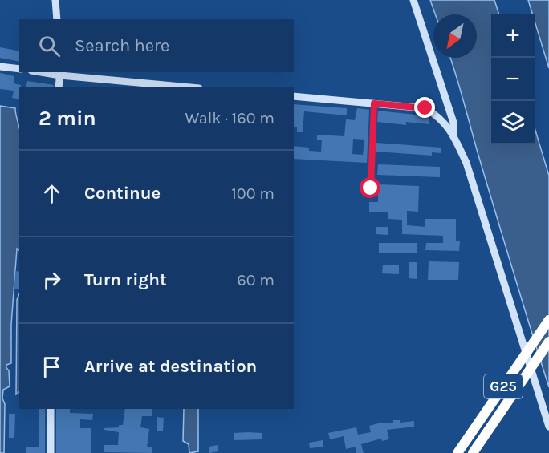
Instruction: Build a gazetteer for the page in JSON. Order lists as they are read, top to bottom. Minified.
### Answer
{"streets":{"highway":["G25"]},"north":"bottom left","page":{"map_buttons":["+","−"],"search":"Search here","heading":["2 min","Walk · 160 m"],"list":[["Continue","100 m"],["Turn right","60 m"],"Arrive at destination"]}}
